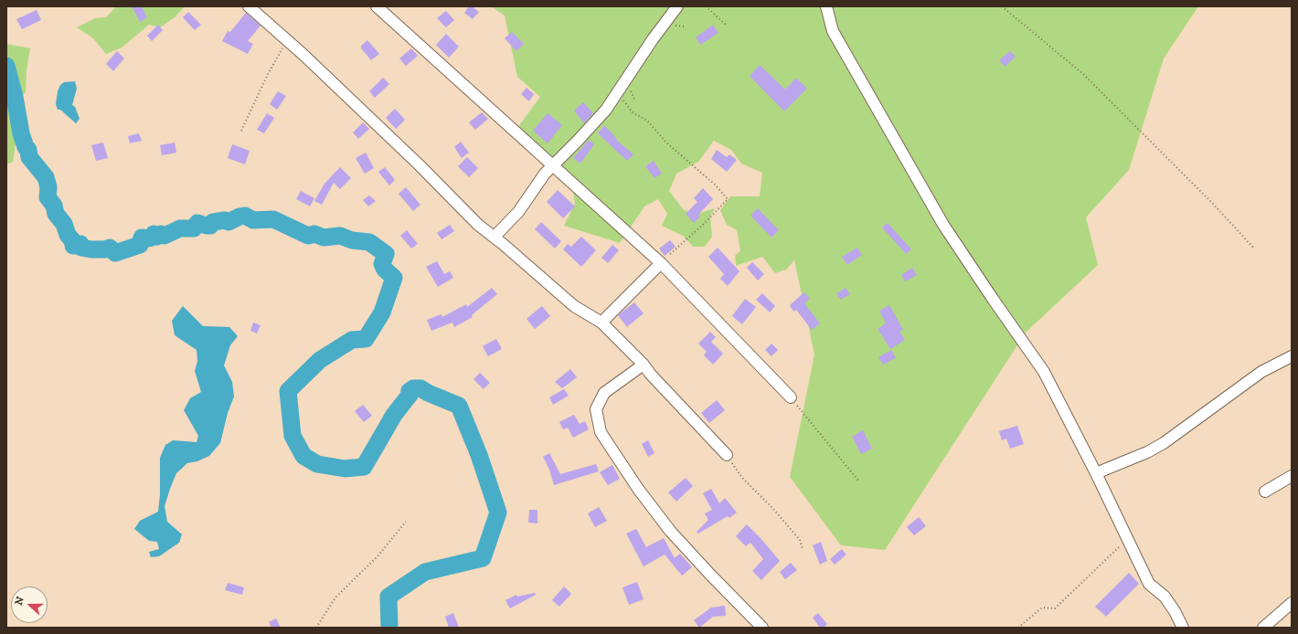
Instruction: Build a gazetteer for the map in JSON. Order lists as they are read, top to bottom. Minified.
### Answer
{"north":"left"}
